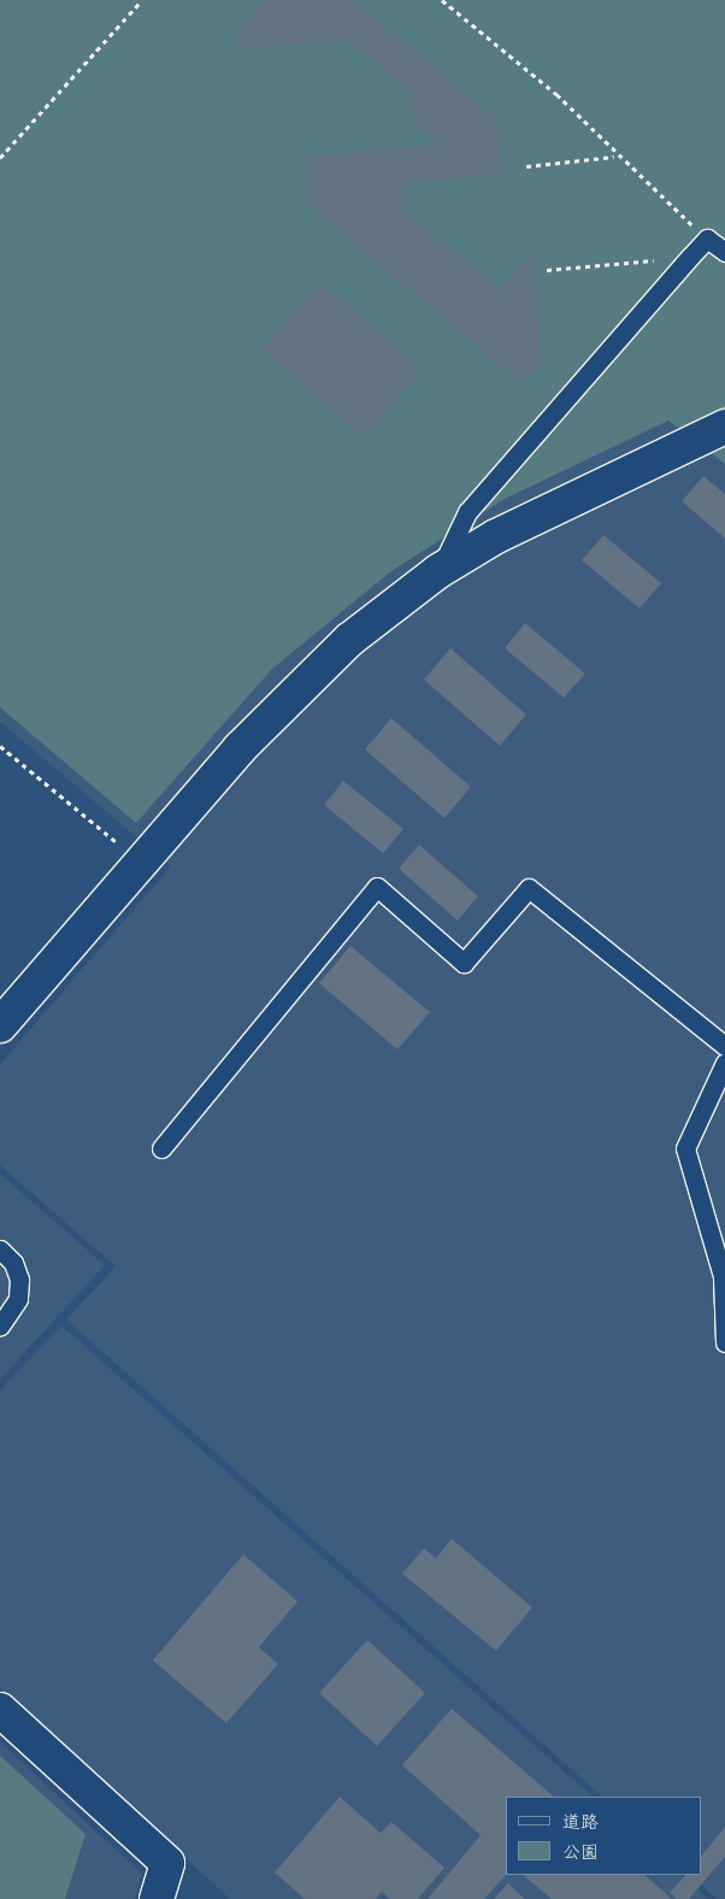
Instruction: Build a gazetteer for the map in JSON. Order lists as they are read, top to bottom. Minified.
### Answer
{"legend":["道路","公園"]}
